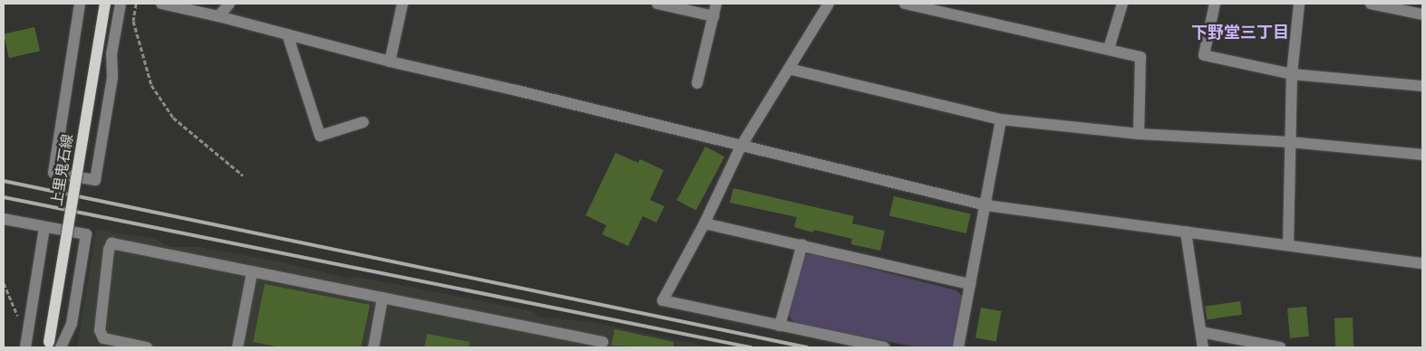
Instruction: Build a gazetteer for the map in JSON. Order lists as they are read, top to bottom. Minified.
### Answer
{"streets":{"main road":["上里鬼石線"]},"districts":["下野堂三丁目"]}
